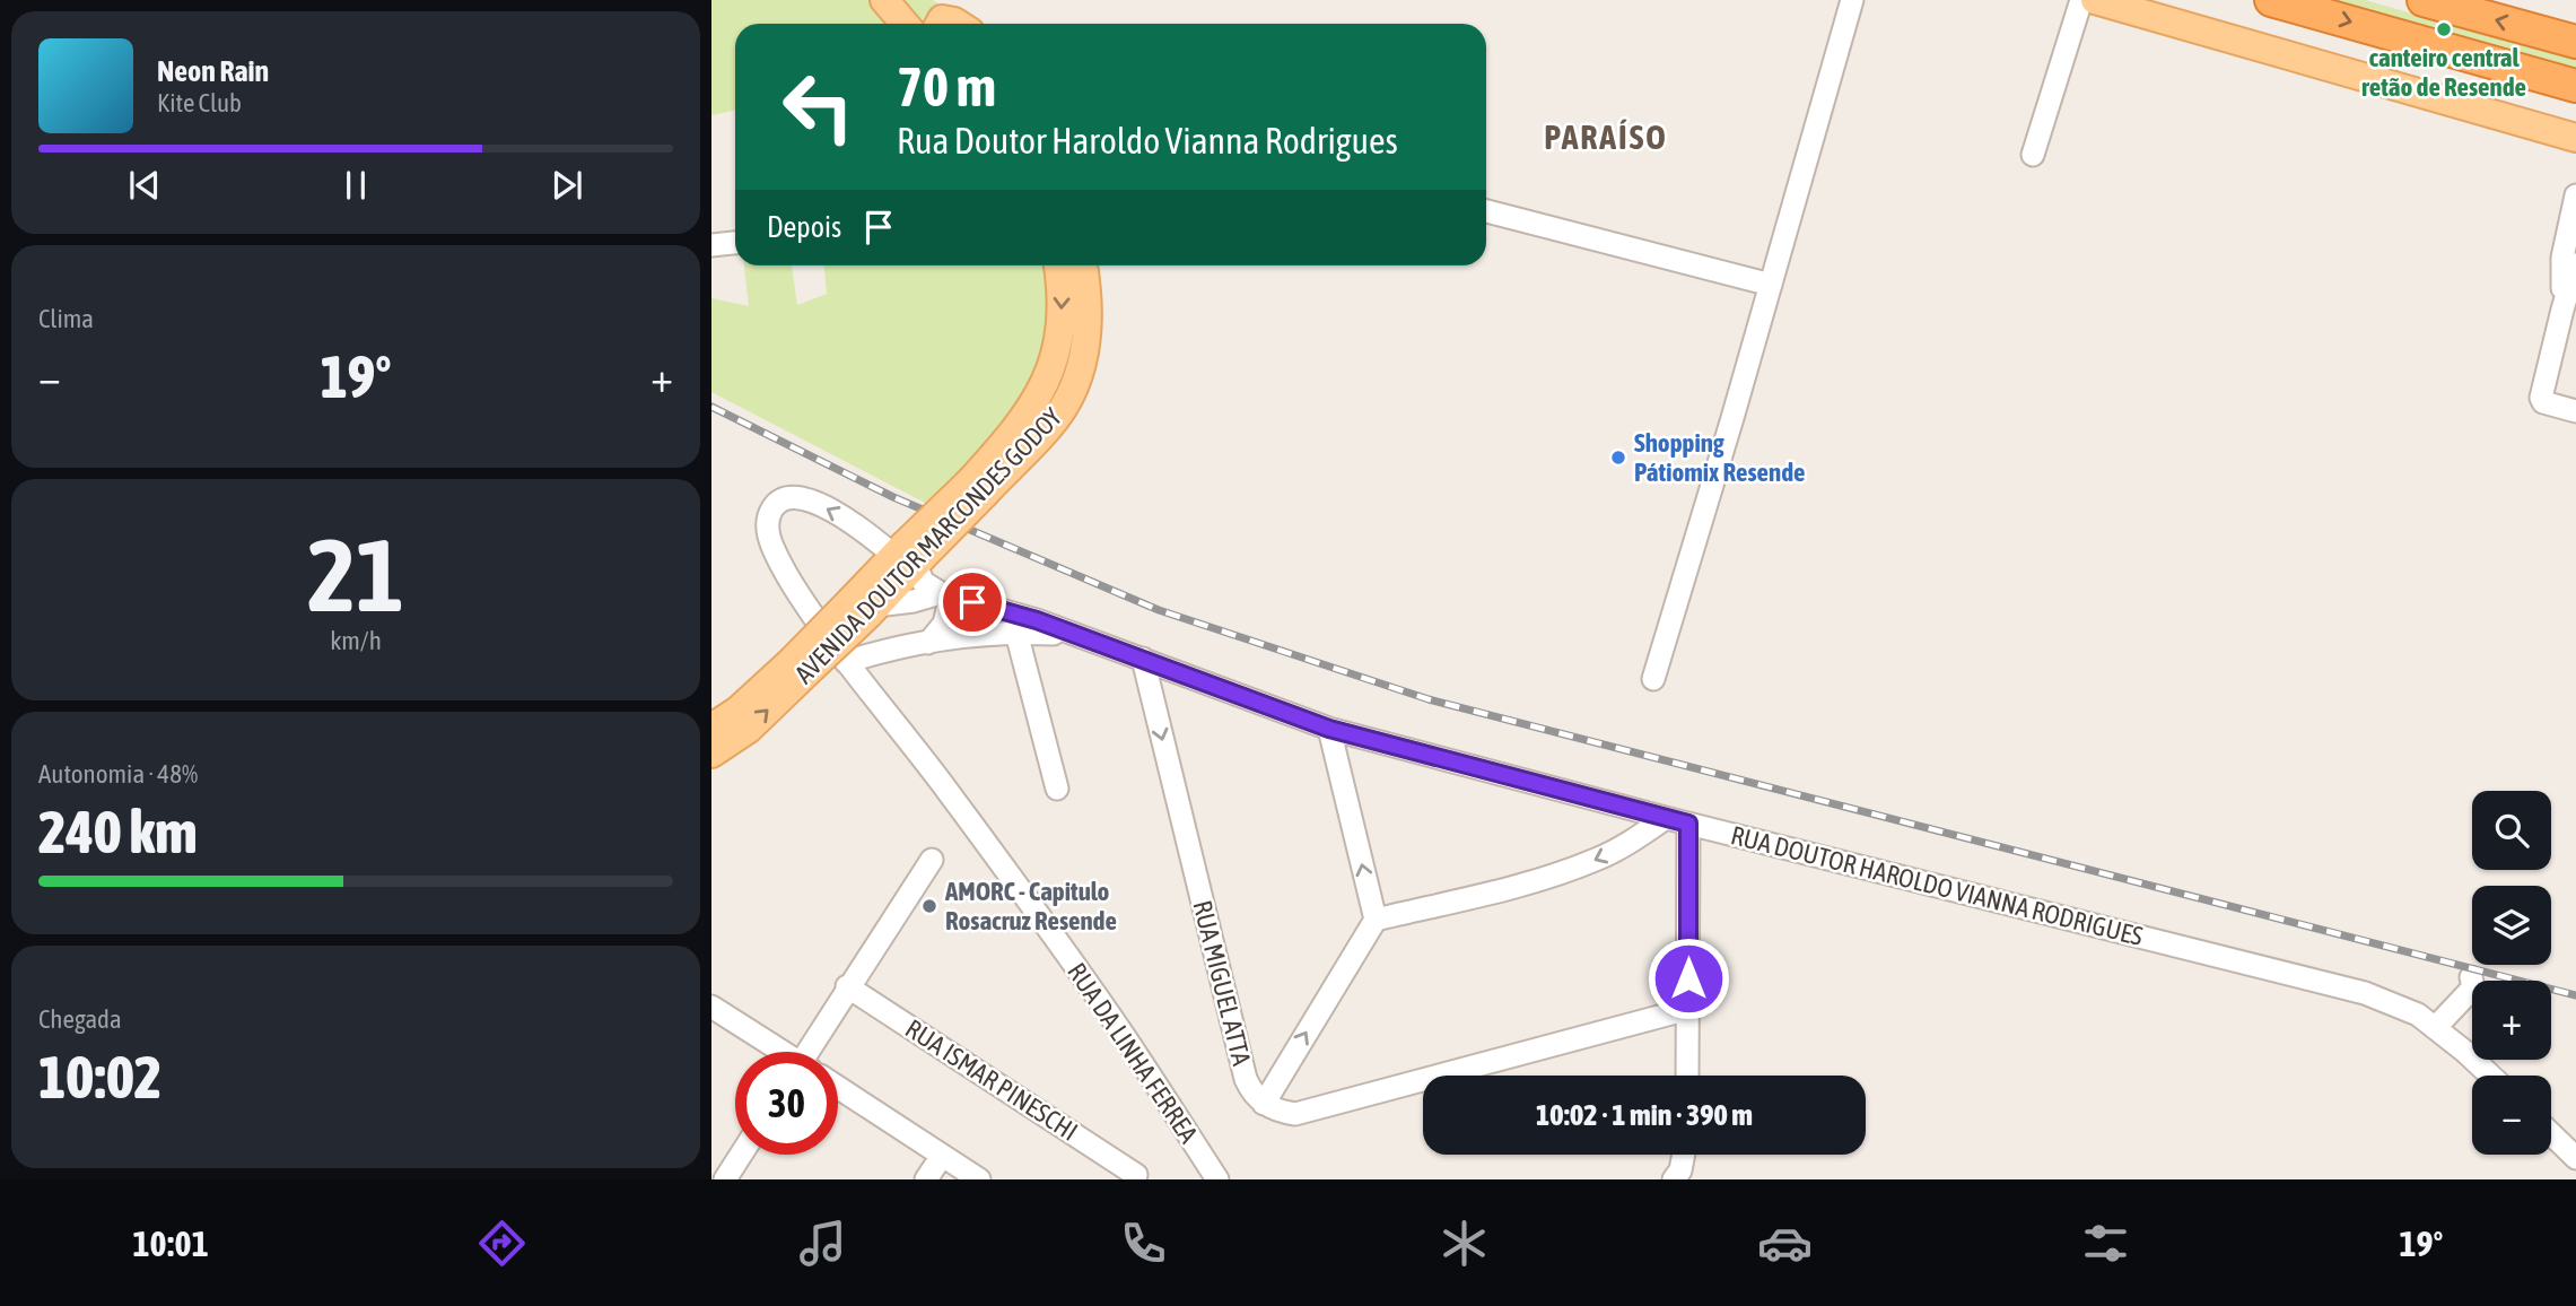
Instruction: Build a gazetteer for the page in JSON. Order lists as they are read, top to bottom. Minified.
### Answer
{"streets":{"main road":["AVENIDA DOUTOR MARCONDES GODOY"],"street":["RUA DOUTOR HAROLDO VIANNA RODRIGUES","RUA MIGUEL ATTA","RUA DA LINHA FERREA","RUA ISMAR PINESCHI"]},"crossings":[["AVENIDA DOUTOR MARCONDES GODOY","RUA DA LINHA FERREA"],["RUA DOUTOR HAROLDO VIANNA RODRIGUES","RUA MIGUEL ATTA"]],"districts":["PARAÍSO"],"places":["canteiro central retão de Resende","Shopping Pátiomix Resende","AMORC - Capitulo Rosacruz Resende"],"page":{"turn":["70 m","Rua Doutor Haroldo Vianna Rodrigues"],"song":["Neon Rain","Kite Club"],"then":"Depois","tile":["Clima",["21","km/h"],["Autonomia · 48%","240 km"],["Chegada","10:02"]],"heat":["−","19°","+"],"map_buttons":["+","−"],"limit":"30","trip":"10:02 · 1 min · 390 m","tabs":["10:01","19°"]}}
